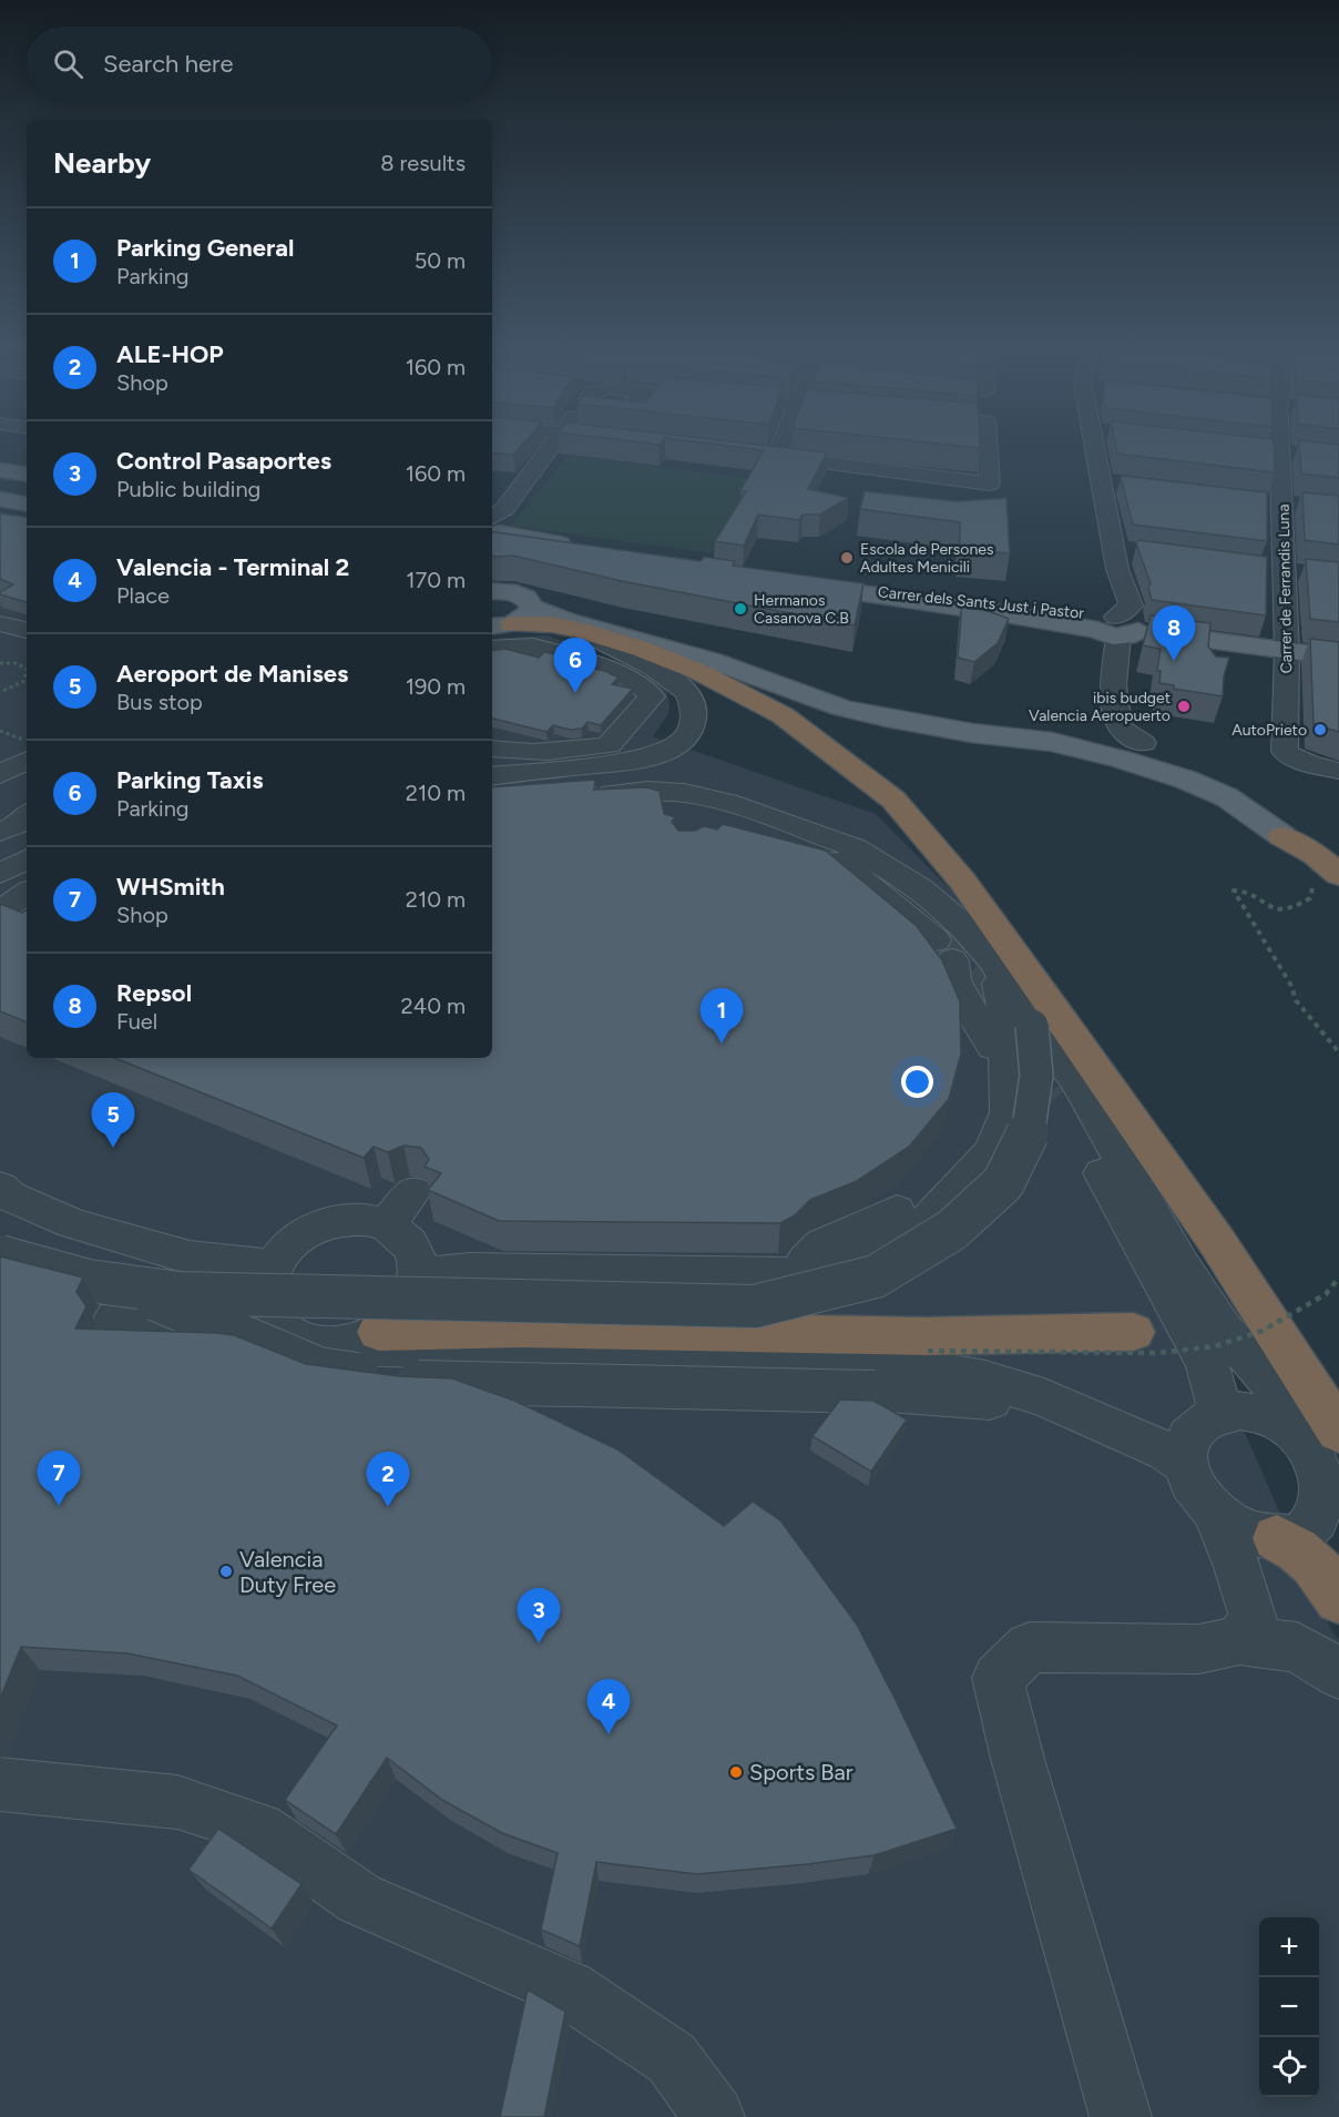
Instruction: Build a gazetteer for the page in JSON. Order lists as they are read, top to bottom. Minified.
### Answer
{"streets":{"main road":["Carrer dels Sants Just i Pastor"],"street":["Carrer de Ferrandis Luna"]},"crossings":[["Carrer de Ferrandis Luna","Carrer dels Sants Just i Pastor"]],"places":["Escola de Persones Adultes Menicili","Hermanos Casanova C.B","ibis budget Valencia Aeropuerto","AutoPrieto","Valencia Duty Free","Sports Bar"],"page":{"search":"Search here","heading":["Nearby","8 results"],"list":[{"mark":"1","name":"Parking General","note":"Parking","value":"50 m"},{"mark":"2","name":"ALE-HOP","note":"Shop","value":"160 m"},{"mark":"3","name":"Control Pasaportes","note":"Public building","value":"160 m"},{"mark":"4","name":"Valencia - Terminal 2","note":"Place","value":"170 m"},{"mark":"5","name":"Aeroport de Manises","note":"Bus stop","value":"190 m"},{"mark":"6","name":"Parking Taxis","note":"Parking","value":"210 m"},{"mark":"7","name":"WHSmith","note":"Shop","value":"210 m"},{"mark":"8","name":"Repsol","note":"Fuel","value":"240 m"}],"pins":["8","6","1","5","7","2","3","4"],"map_buttons":["+","−"]}}
